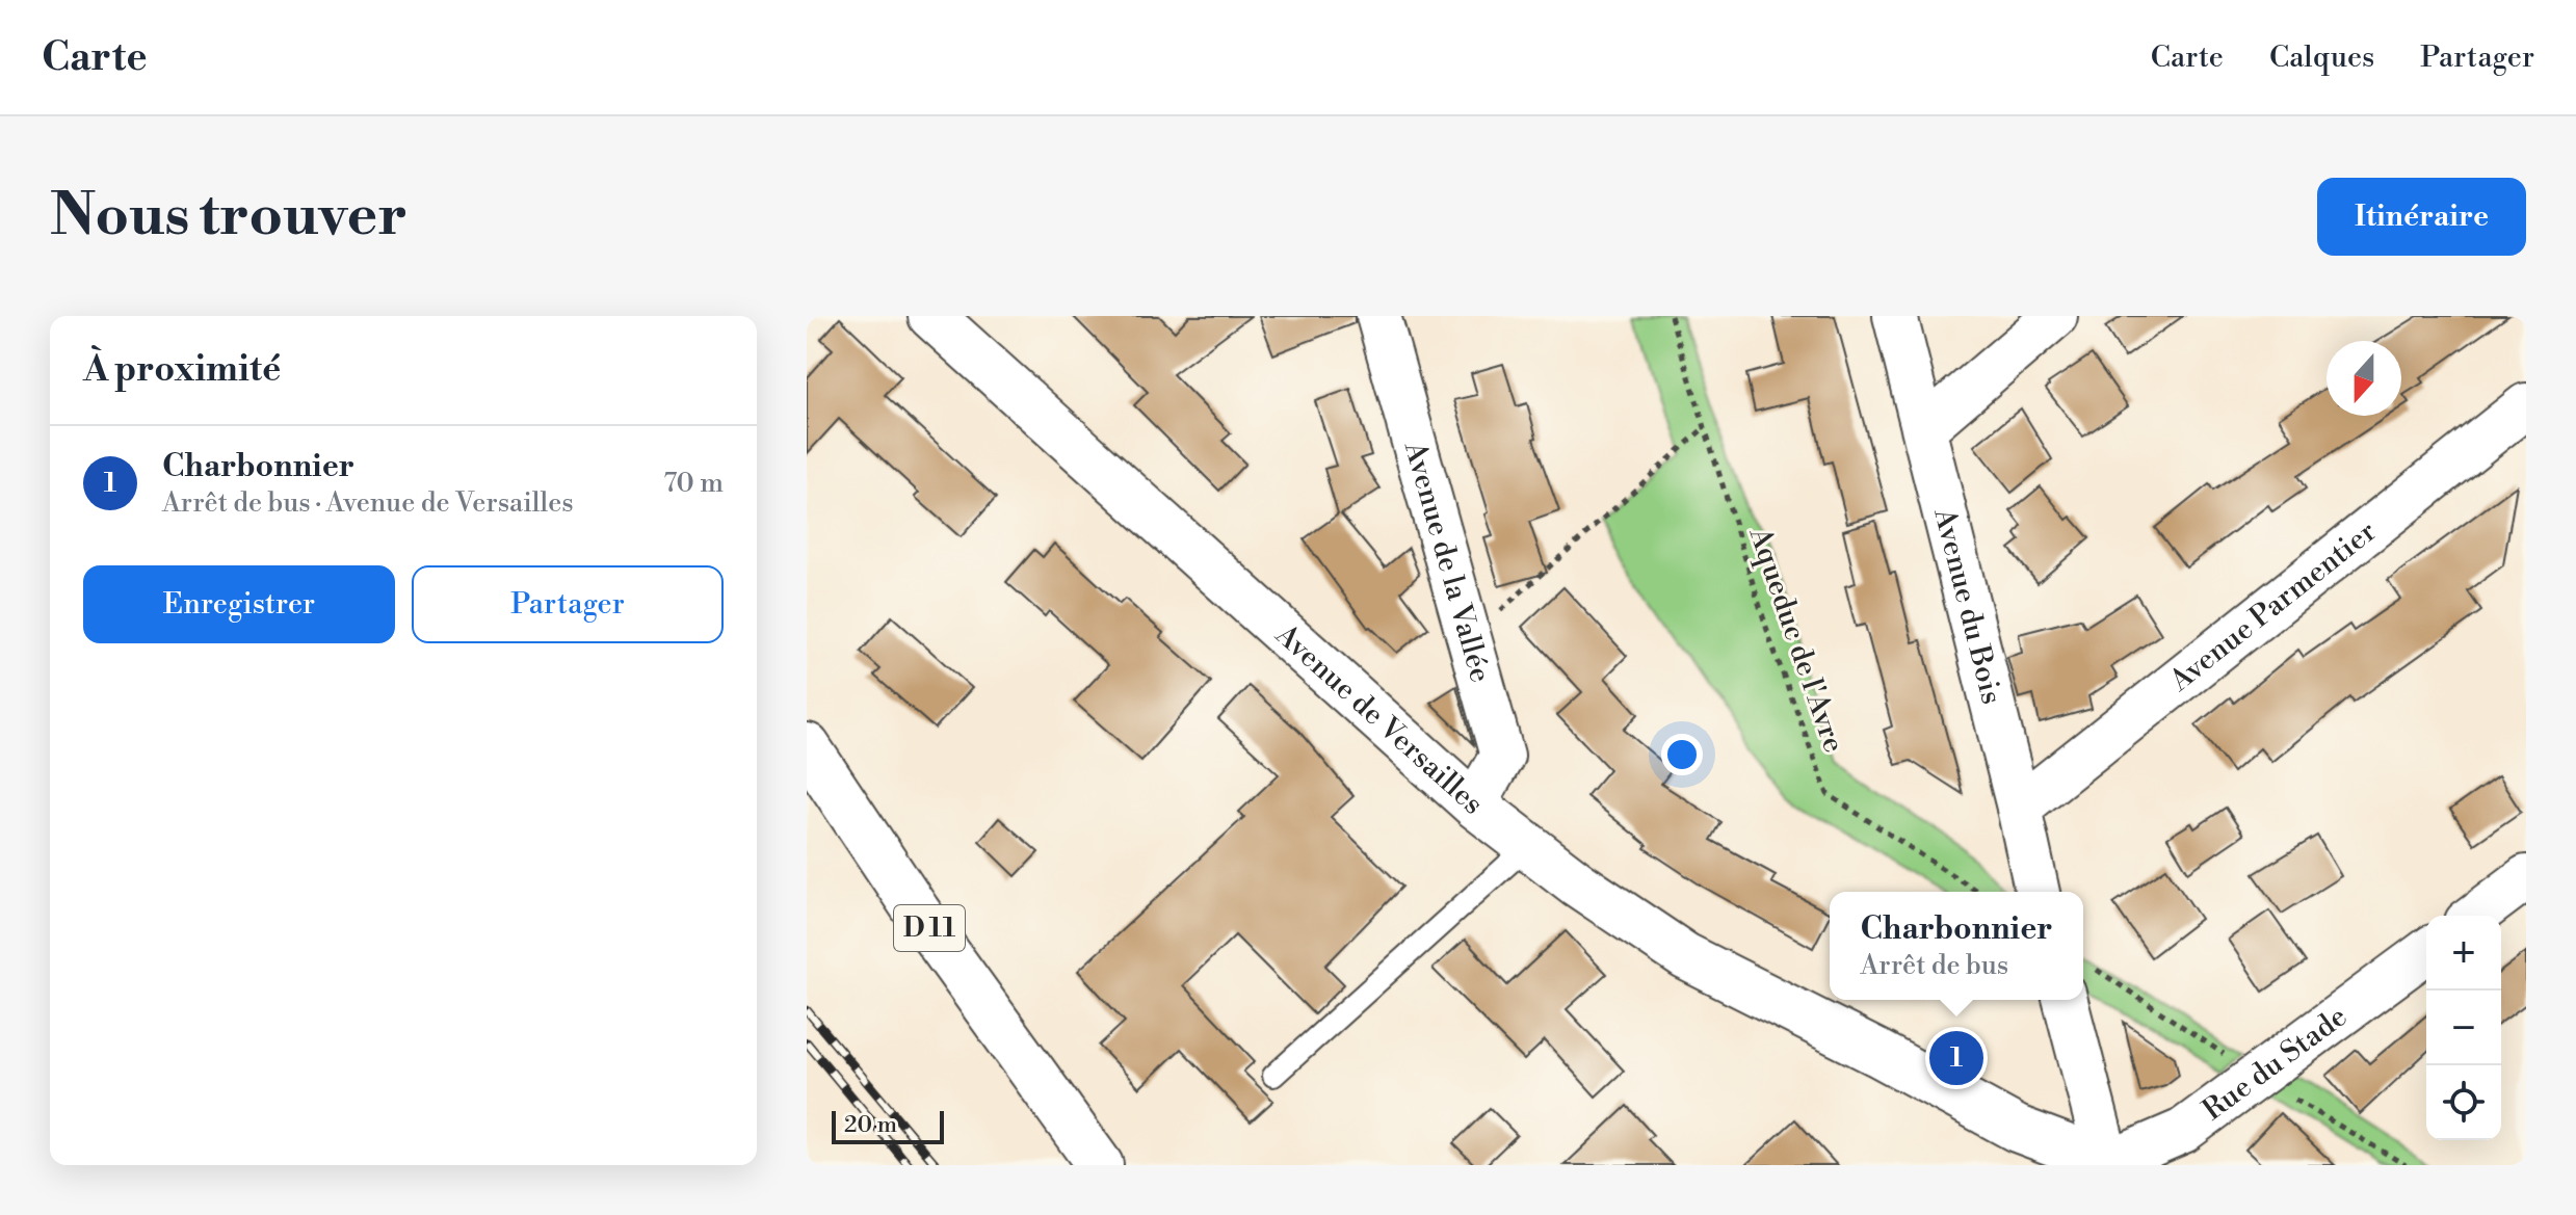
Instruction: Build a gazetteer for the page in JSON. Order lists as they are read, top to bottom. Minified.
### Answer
{"streets":{"street":["Avenue de la Vallée","Avenue du Bois","Avenue Parmentier","Avenue de Versailles","D 11","Rue du Stade"],"path":["Aqueduc de l'Avre"]},"crossings":[["Avenue de la Vallée","Avenue de Versailles"],["Avenue du Bois","Avenue Parmentier"],["Avenue de Versailles","Rue du Stade"]],"scale_bar":"20 m","north":"bottom","page":{"header":"Carte","nav":["Carte","Calques","Partager"],"buttons":["Itinéraire",["Enregistrer","Partager"]],"title":"Nous trouver","heading":"À proximité","list":[{"mark":"1","name":"Charbonnier","note":"Arrêt de bus · Avenue de Versailles","value":"70 m"}],"popup":["Charbonnier","Arrêt de bus"],"map_buttons":["+","−"],"pins":"1","scale":"20 m"}}
